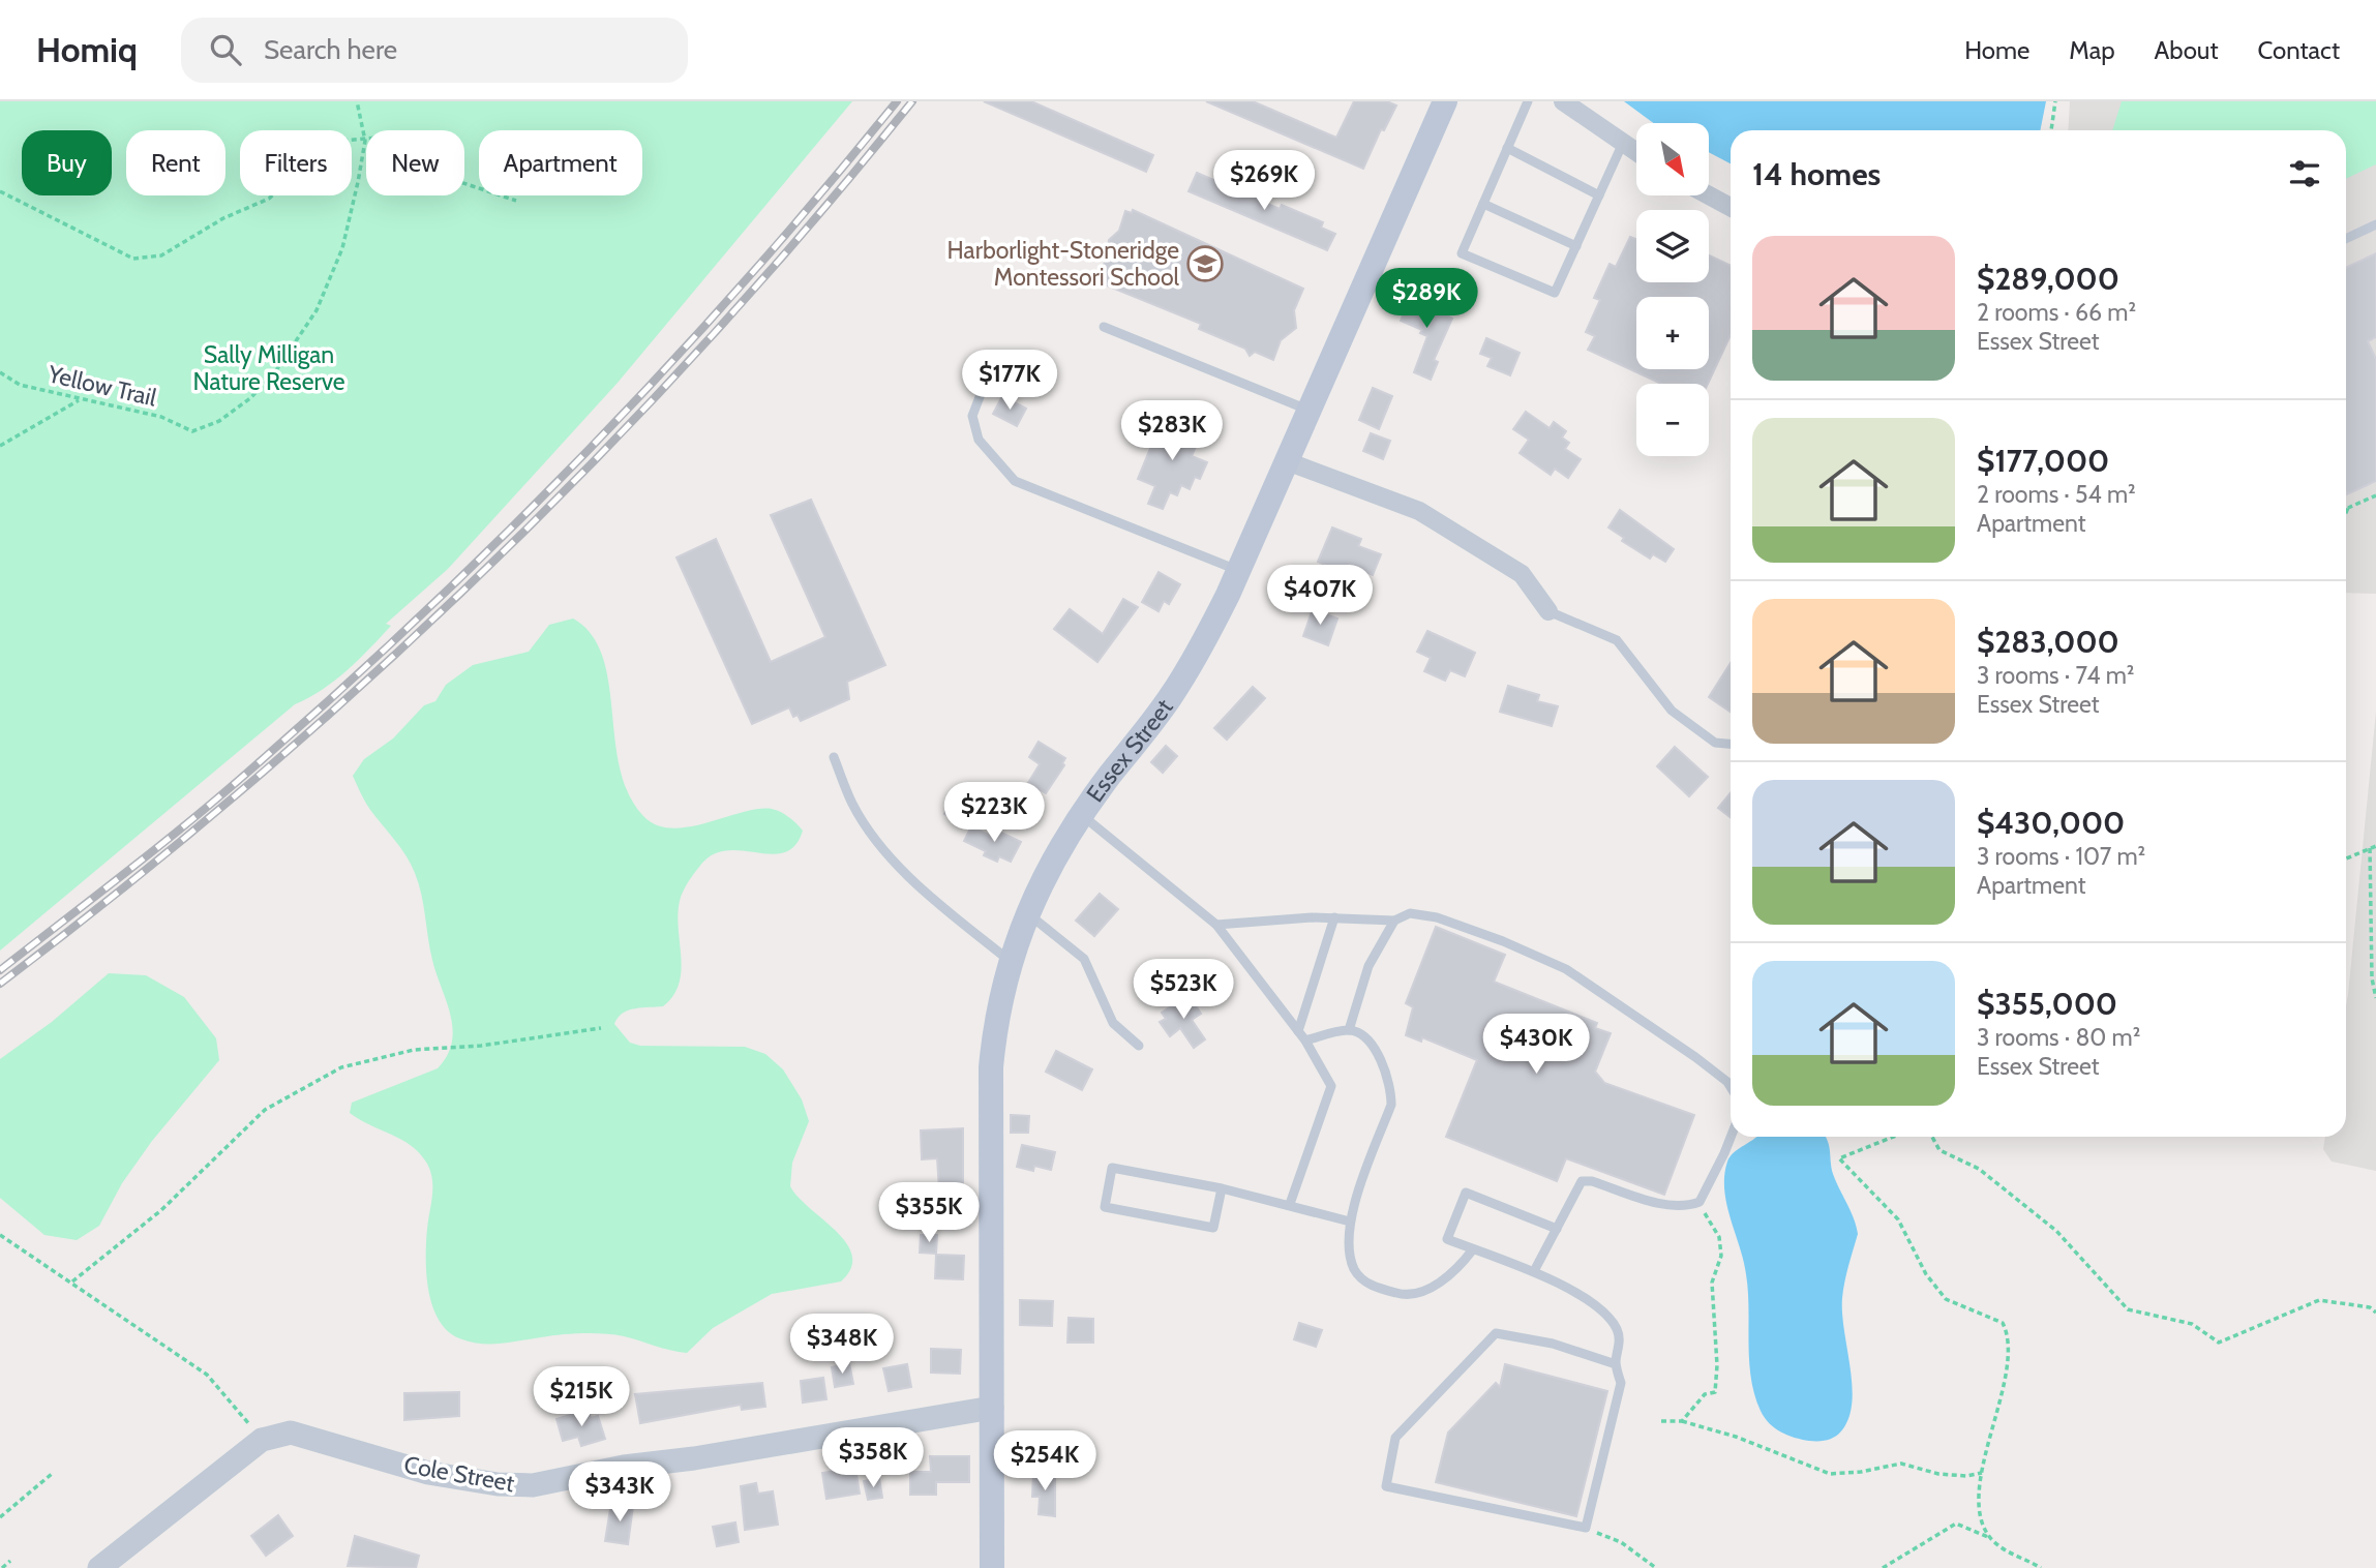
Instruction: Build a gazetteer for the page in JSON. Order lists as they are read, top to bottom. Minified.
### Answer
{"streets":{"main road":["Essex Street"],"street":["Cole Street"],"path":["Yellow Trail"]},"crossings":[["Essex Street","Cole Street"]],"parks":["Sally Milligan Nature Reserve"],"places":{"school or university":["Harborlight-Stoneridge Montessori School"]},"north":"bottom right","page":{"header":"Homiq","search":"Search here","nav":["Home","Map","About","Contact"],"map_buttons":["+","−"],"chip":["Buy","Rent","Filters","New","Apartment"],"heading":"14 homes","price":["$269K","$289K","$177K","$283K","$407K","$223K","$523K","$430K","$355K","$348K","$215K","$358K","$254K","$343K"],"list":[{"name":"$289,000","note":"2 rooms · 66 m² · Essex Street"},{"name":"$177,000","note":"2 rooms · 54 m² · Apartment"},{"name":"$283,000","note":"3 rooms · 74 m² · Essex Street"},{"name":"$430,000","note":"3 rooms · 107 m² · Apartment"},{"name":"$355,000","note":"3 rooms · 80 m² · Essex Street"}]}}
